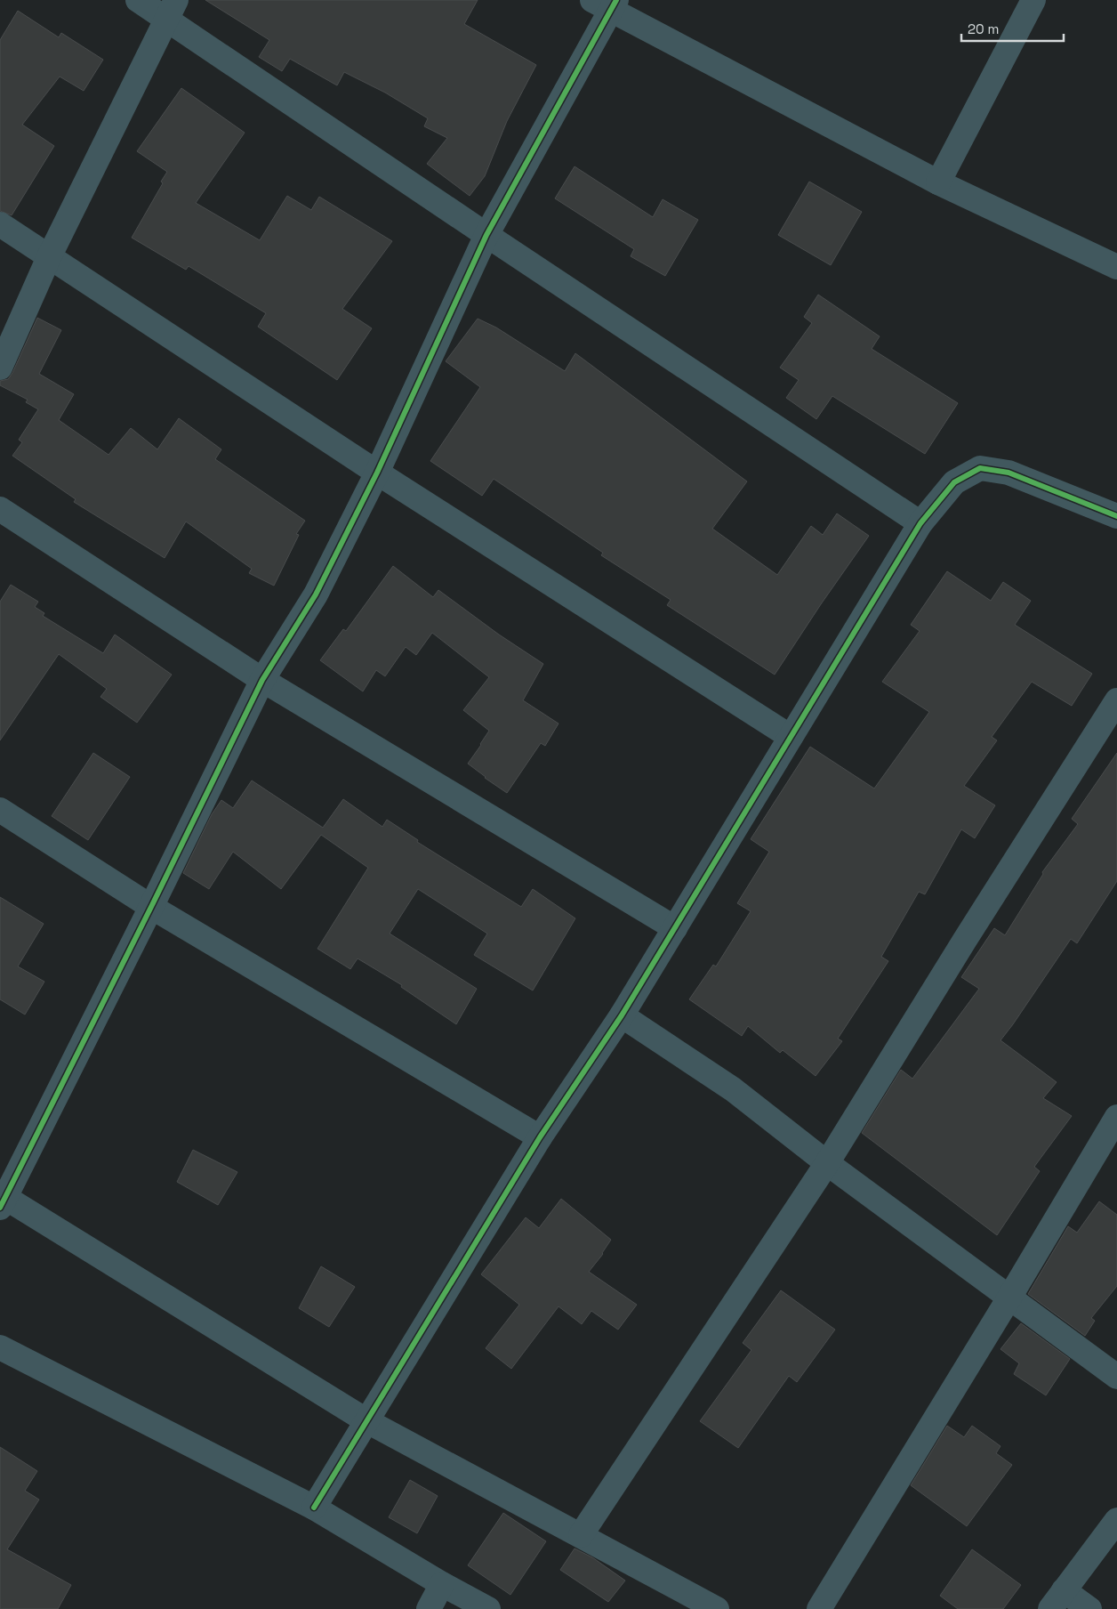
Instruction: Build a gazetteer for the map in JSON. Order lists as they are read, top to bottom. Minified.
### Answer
{"scale_bar":"20 m"}
